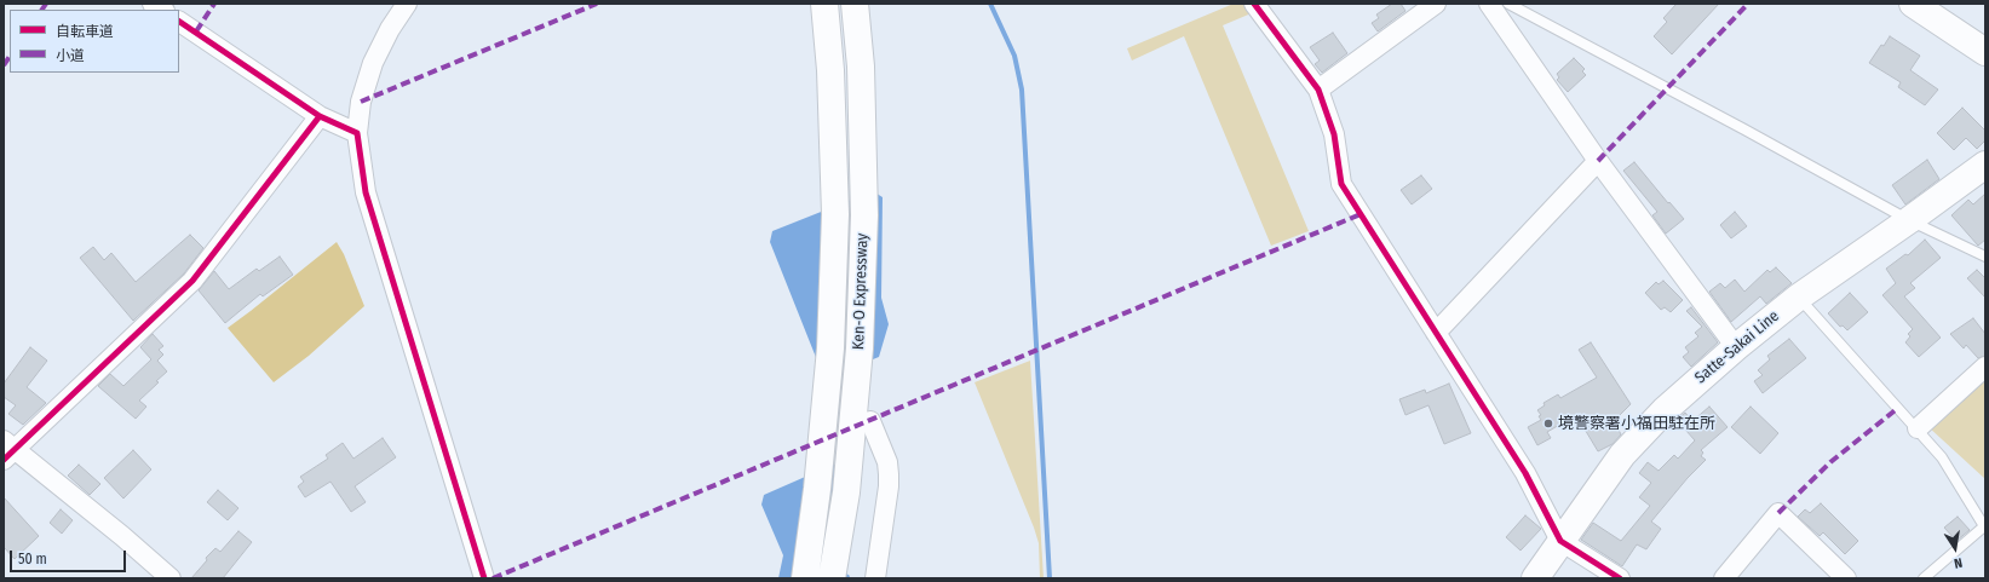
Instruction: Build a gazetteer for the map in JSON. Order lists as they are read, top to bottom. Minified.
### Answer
{"streets":{"main road":["Ken-O Expressway","Satte-Sakai Line"]},"places":["境警察署小福田駐在所"],"legend":["自転車道","小道"],"scale_bar":"50 m","north":"bottom"}
